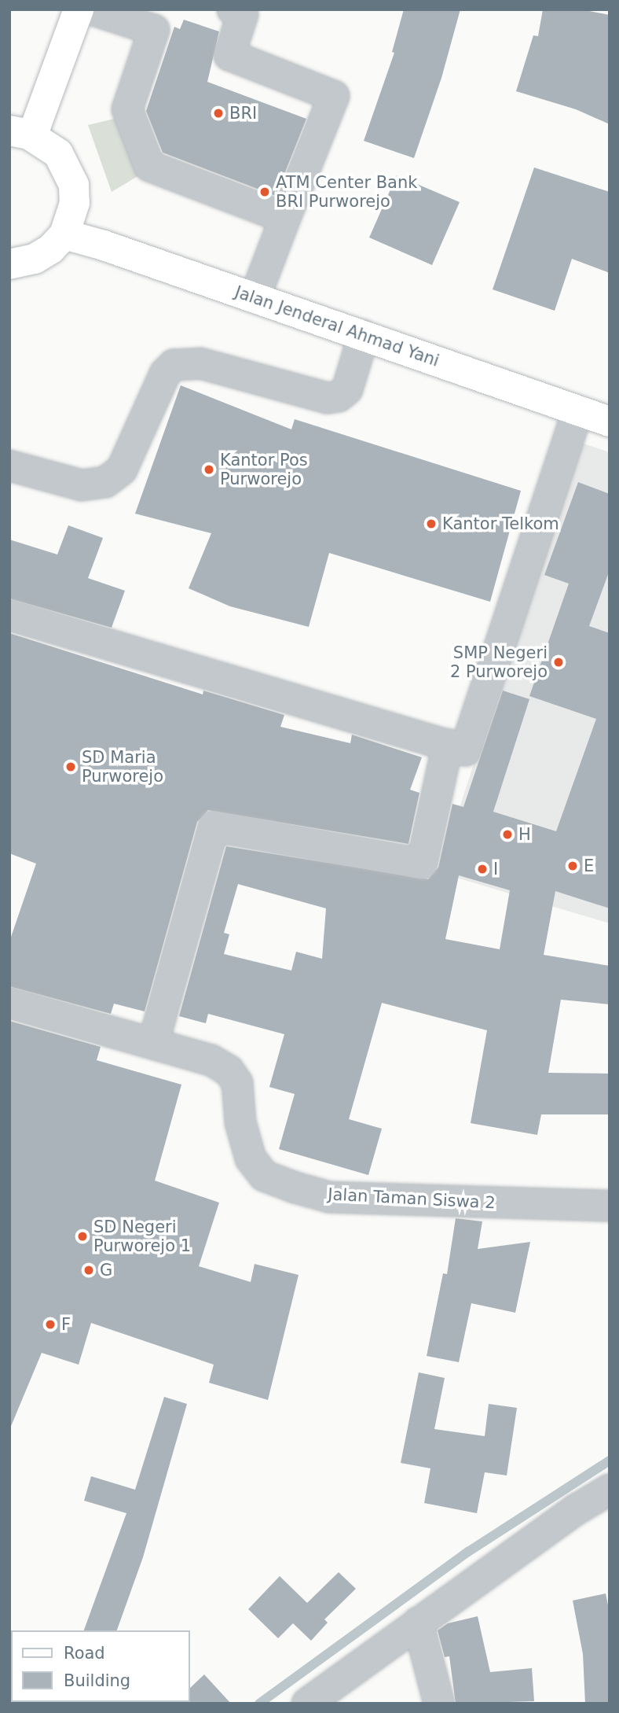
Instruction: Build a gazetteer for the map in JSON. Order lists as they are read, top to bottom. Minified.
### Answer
{"streets":{"main road":["Jalan Jenderal Ahmad Yani"],"street":["Jalan Taman Siswa 2"]},"places":["BRI","ATM Center Bank BRI Purworejo","Kantor Pos Purworejo","Kantor Telkom","SMP Negeri 2 Purworejo","SD Maria Purworejo","H","E","I","SD Negeri Purworejo 1","G","F"],"legend":["Road","Building"]}
